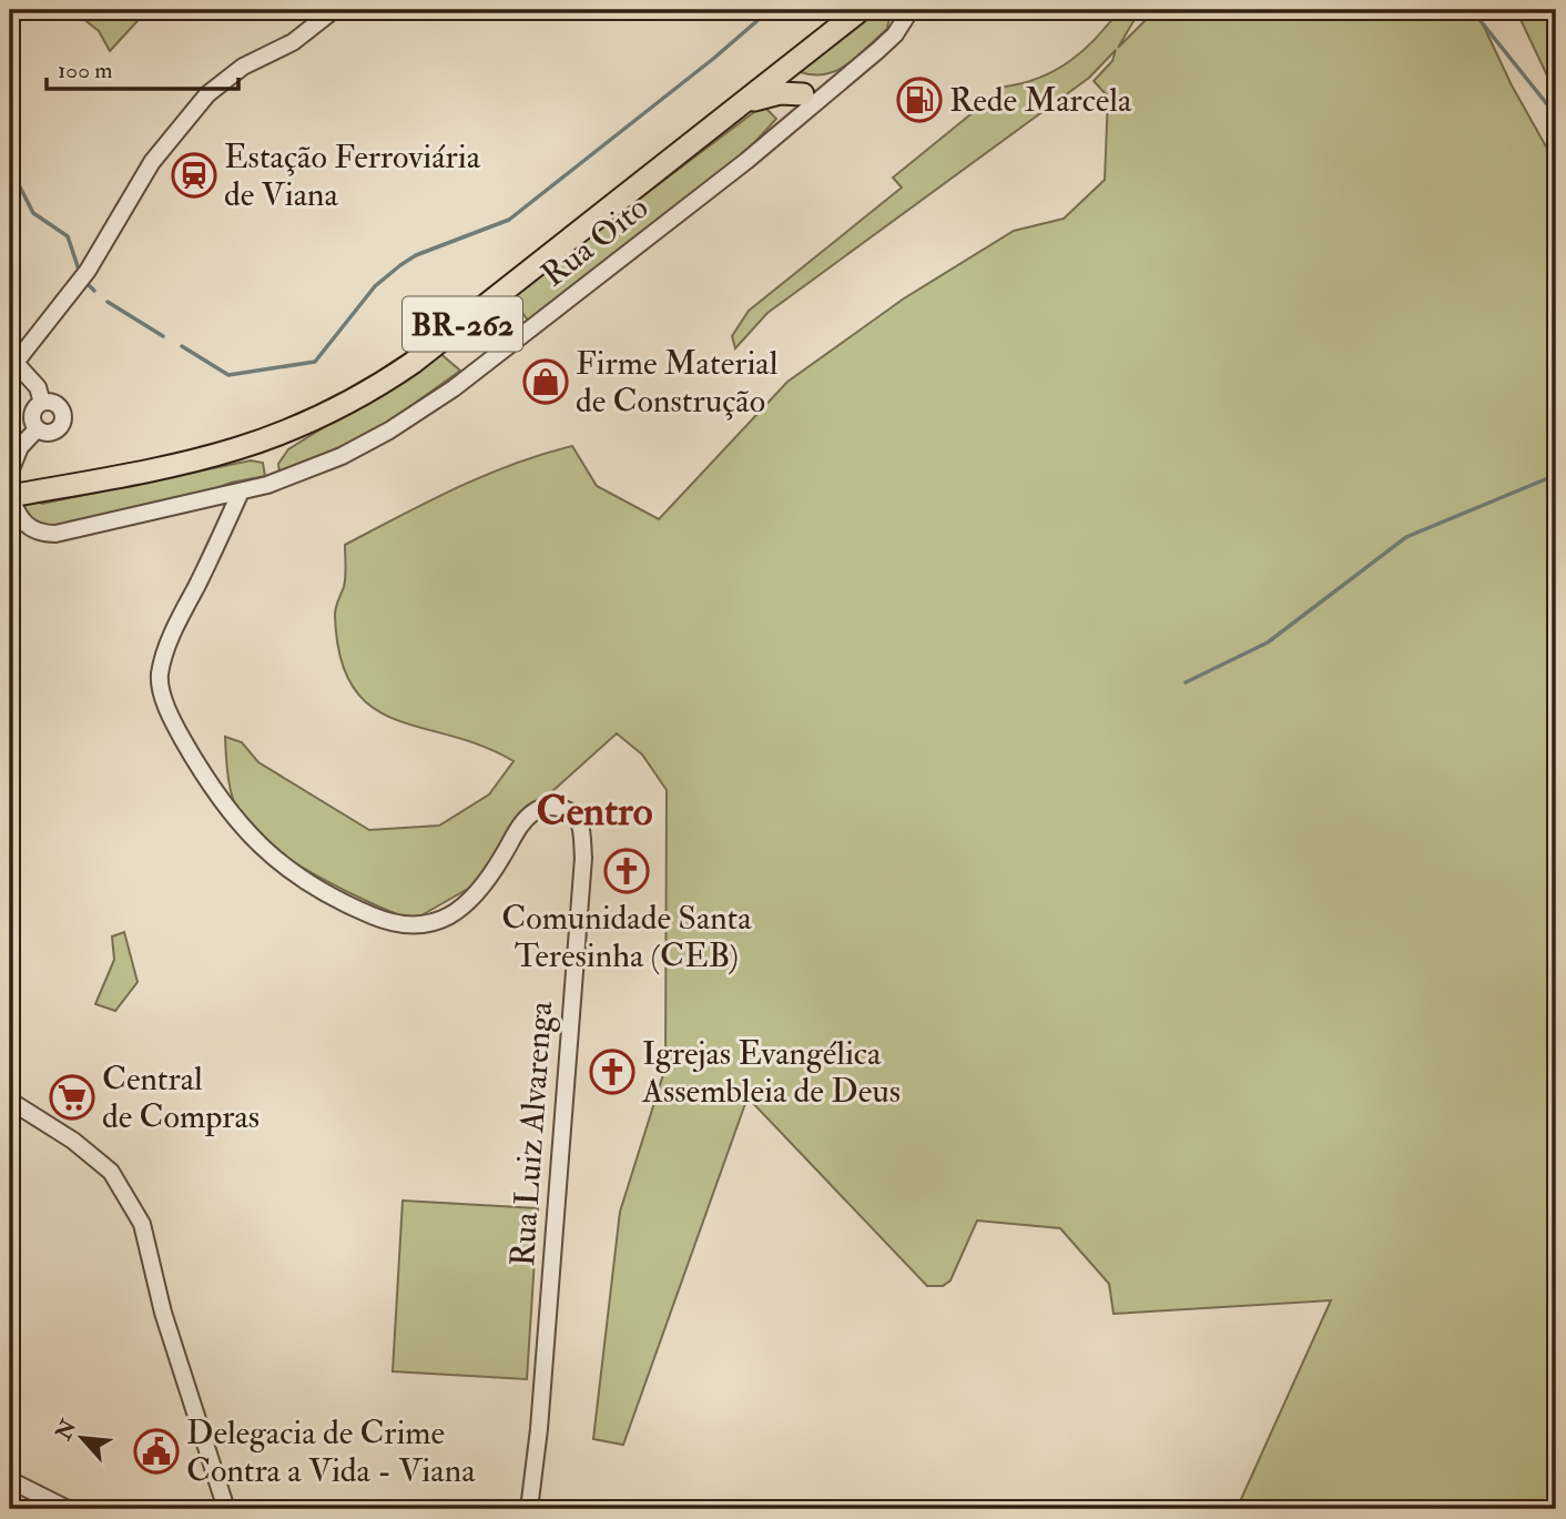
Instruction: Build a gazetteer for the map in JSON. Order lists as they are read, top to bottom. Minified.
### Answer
{"streets":{"highway":["BR-262"],"street":["Rua Oito","Rua Luiz Alvarenga"]},"crossings":[["Rua Oito","BR-262"],["Rua Oito","Rua Luiz Alvarenga"]],"districts":["Centro"],"places":{"fuel station":["Rede Marcela"],"station":["Estação Ferroviária de Viana"],"shop":["Firme Material de Construção"],"church":["Comunidade Santa Teresinha (CEB)","Igrejas Evangélica Assembleia de Deus"],"supermarket":["Central de Compras"],"public building":["Delegacia de Crime Contra a Vida - Viana"]},"scale_bar":"100 m","north":"top left"}
